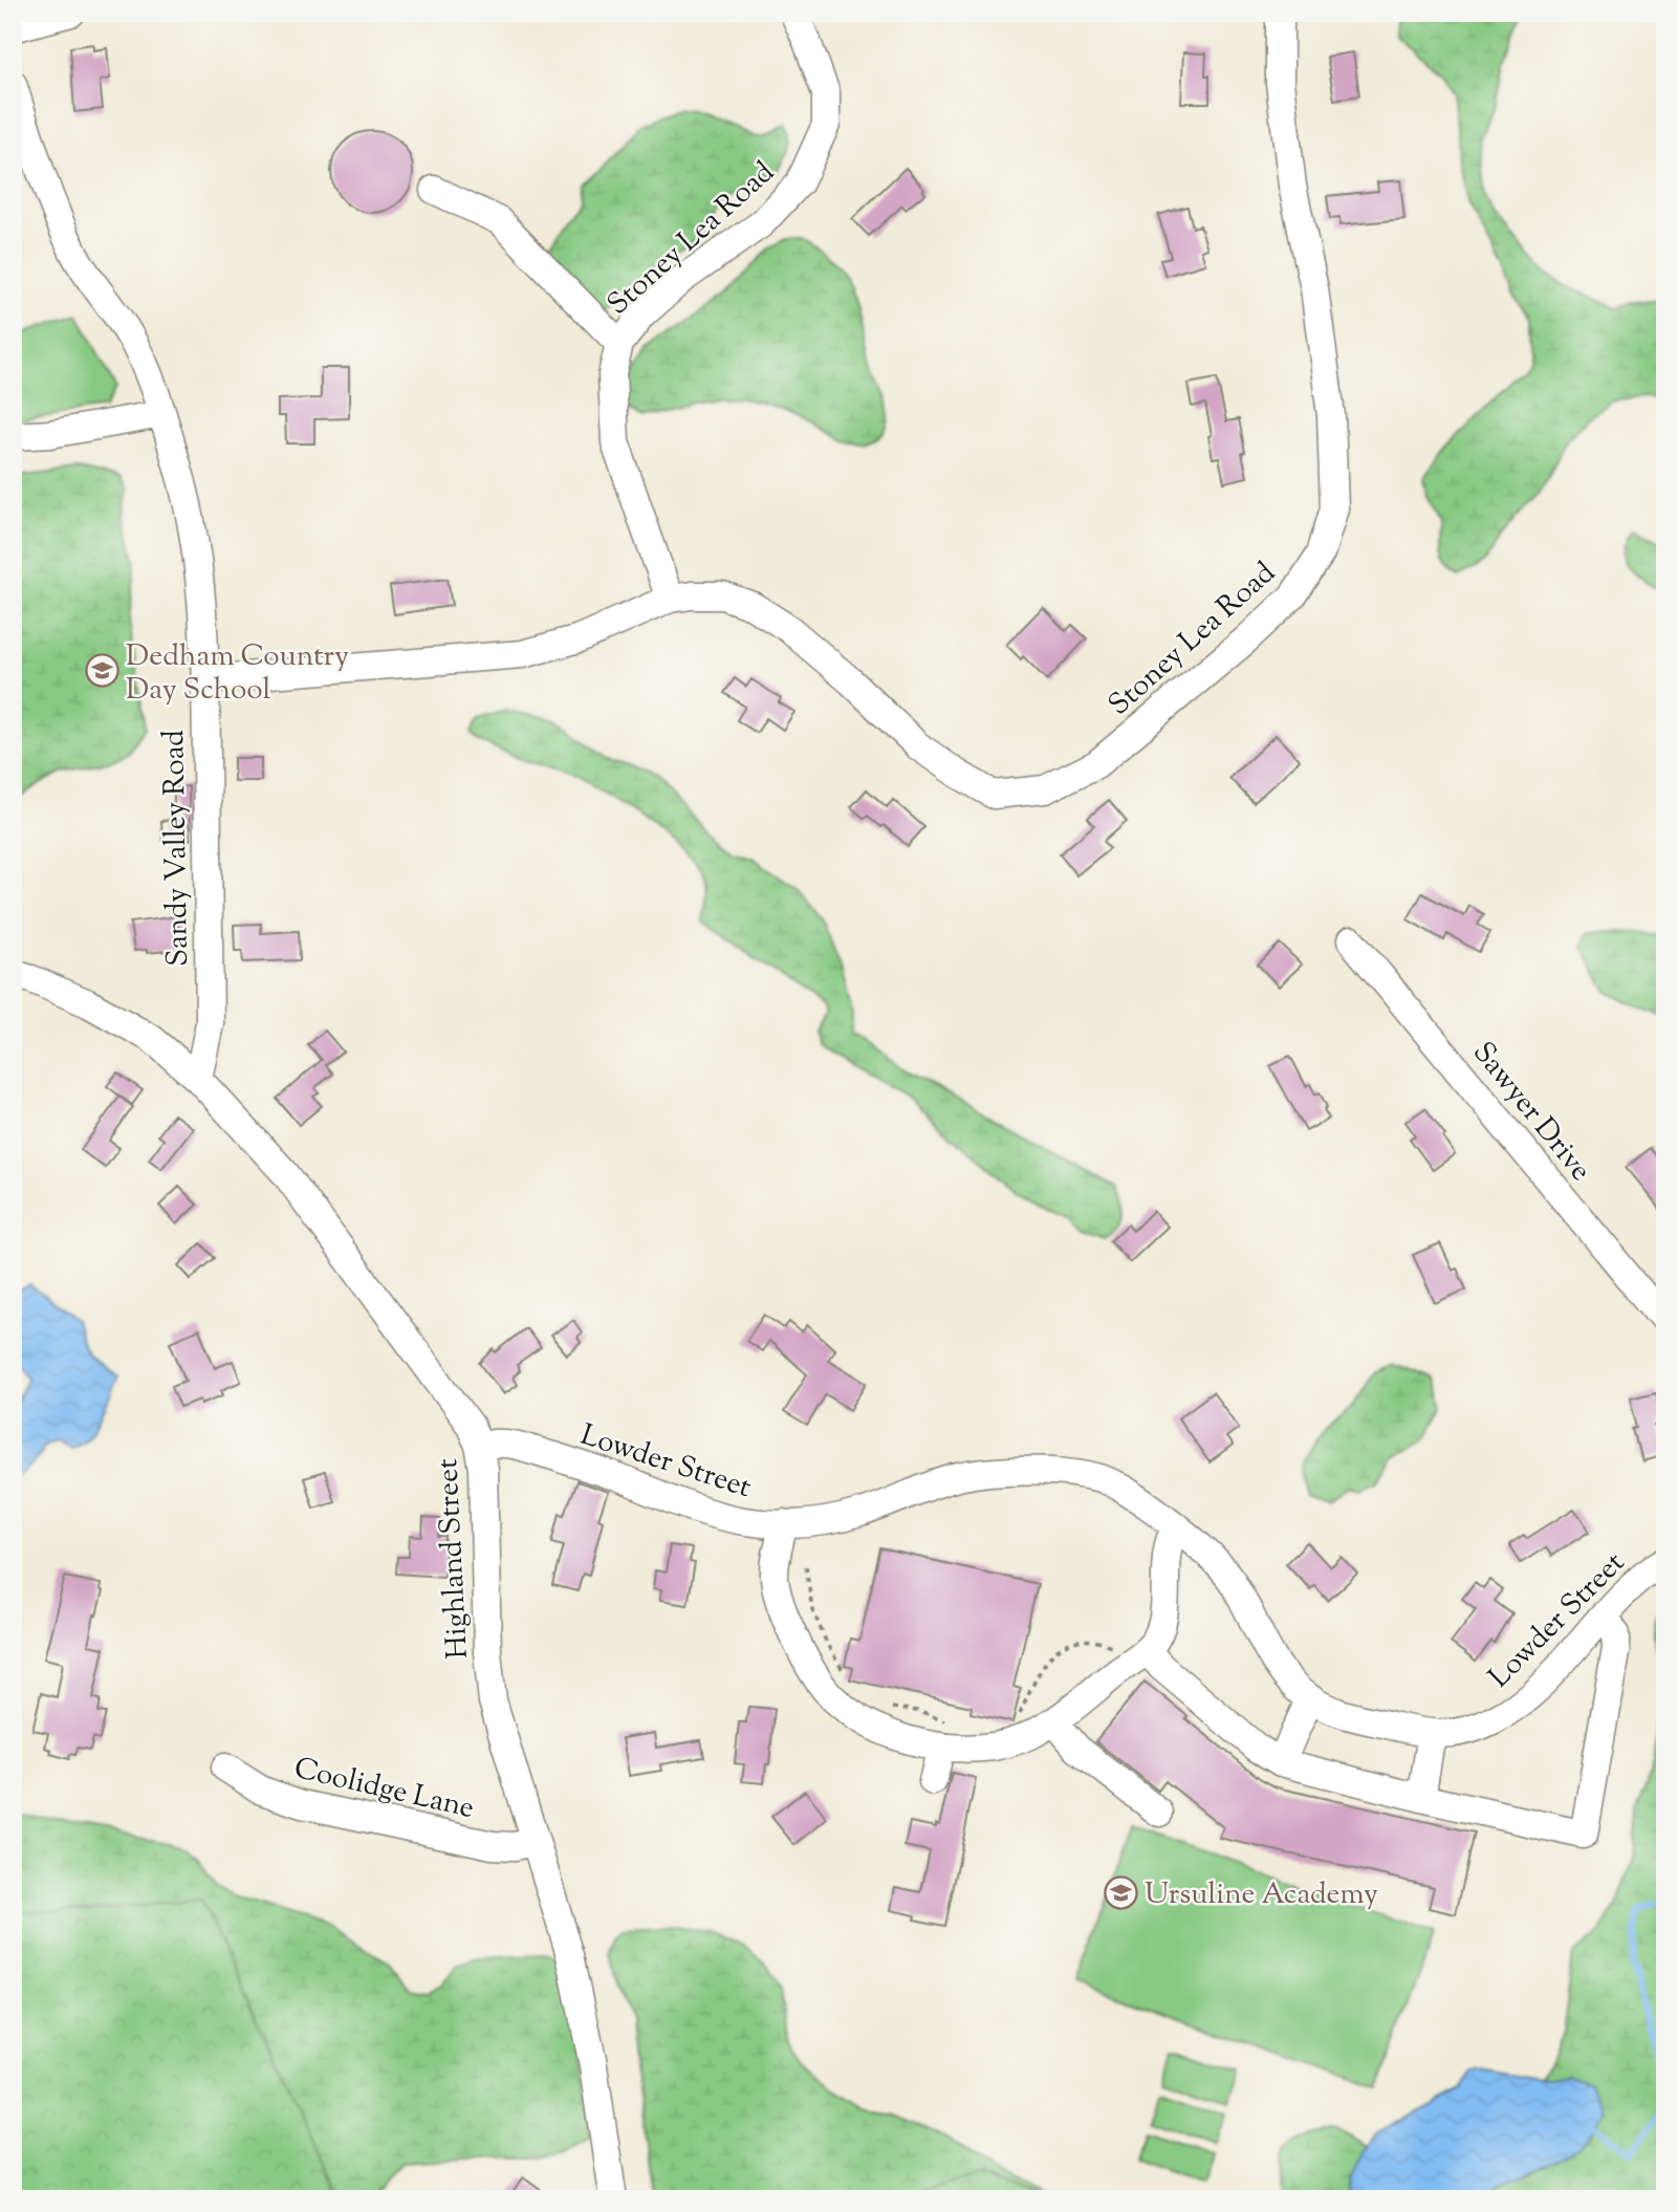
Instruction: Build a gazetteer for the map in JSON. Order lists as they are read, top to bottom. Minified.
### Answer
{"streets":{"street":["Stoney Lea Road","Sandy Valley Road","Sawyer Drive","Lowder Street","Highland Street","Coolidge Lane"]},"crossings":[["Stoney Lea Road","Sandy Valley Road"],["Sandy Valley Road","Highland Street"],["Lowder Street","Highland Street"],["Highland Street","Coolidge Lane"]],"places":{"school or university":["Dedham Country Day School","Ursuline Academy"]}}
